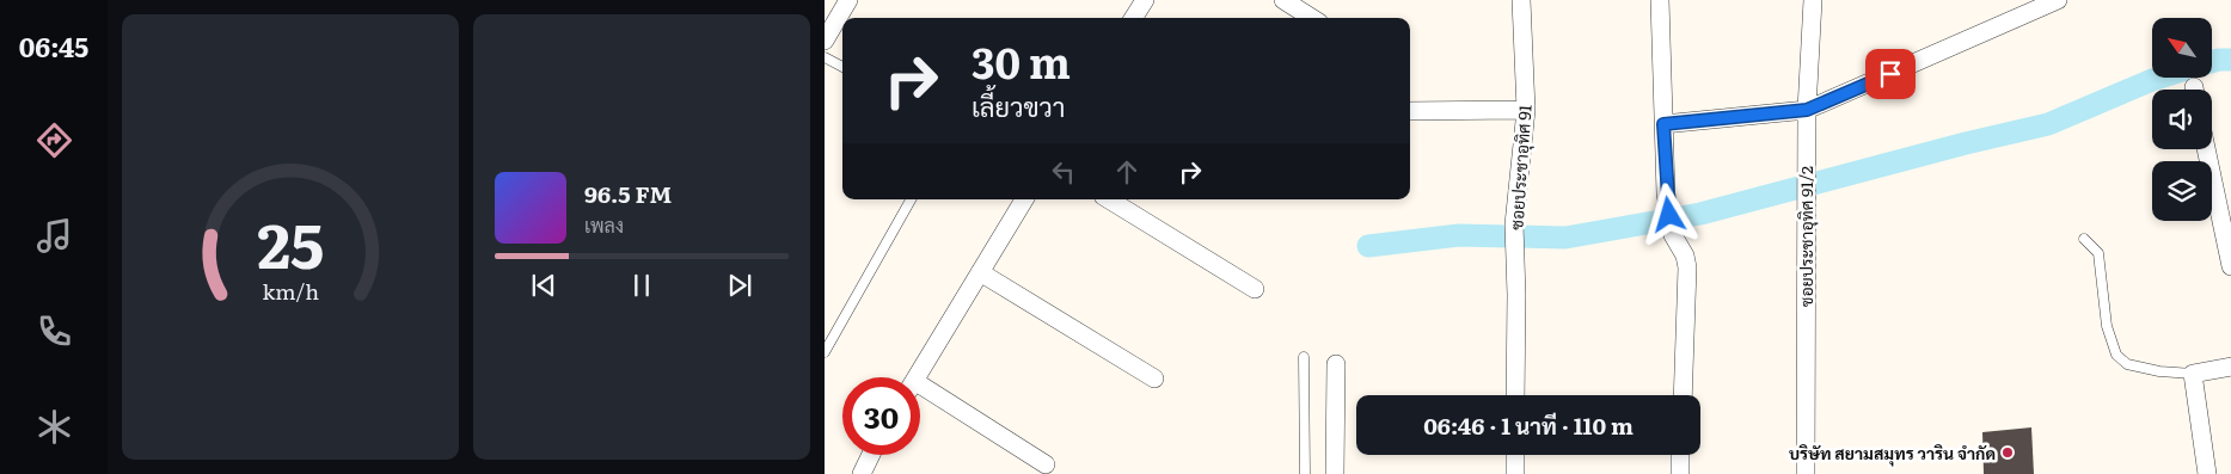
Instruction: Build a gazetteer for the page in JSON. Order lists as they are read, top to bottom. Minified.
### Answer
{"streets":{"street":["ซอยประชาอุทิศ 91","ซอยประชาอุทิศ 91/2"]},"places":["บริษัท สยามสมุทร วาริน จำกัด"],"north":"top left","page":{"tabs":"06:45","turn":["30 m","เลี้ยวขวา"],"song":["96.5 FM","เพลง"],"limit":"30","trip":"06:46 · 1 นาที · 110 m","gauge":["25","km/h"]}}
